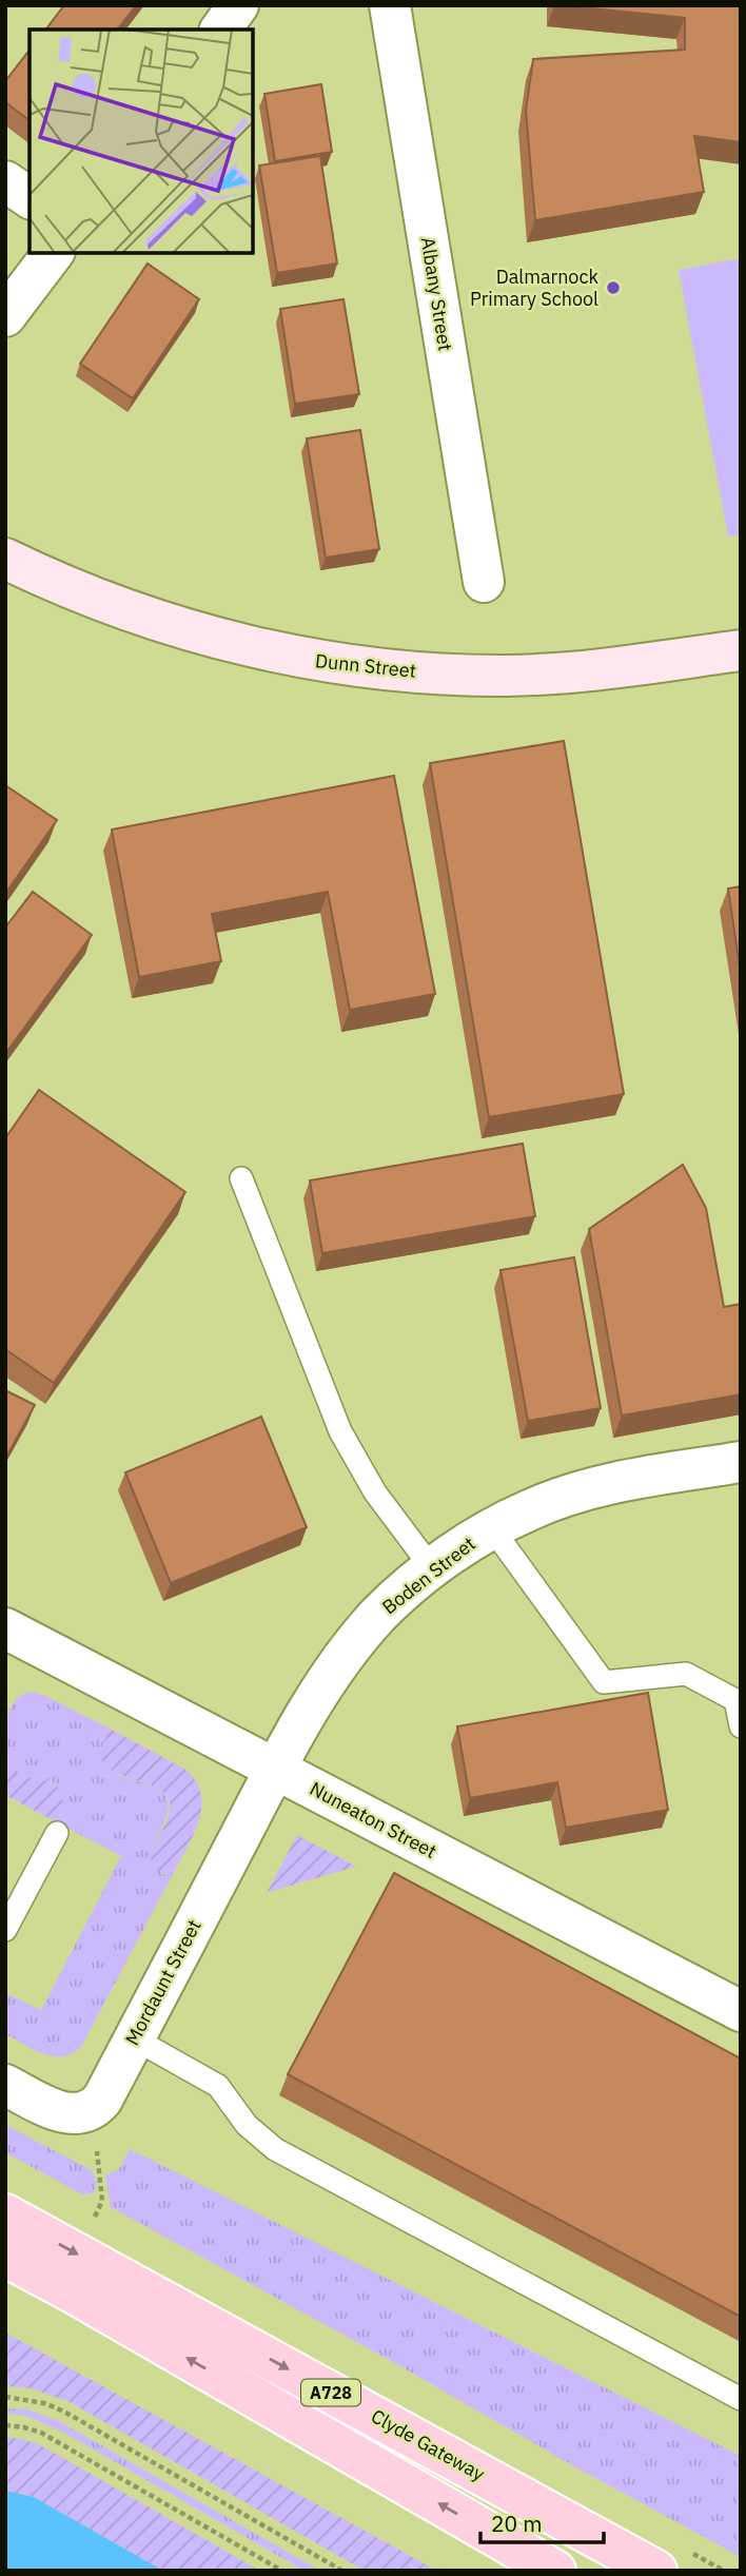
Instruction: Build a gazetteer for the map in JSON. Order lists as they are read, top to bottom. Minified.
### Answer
{"streets":{"main road":["Dunn Street","A728","Clyde Gateway"],"street":["Albany Street","Boden Street","Nuneaton Street","Mordaunt Street"]},"crossings":[["Boden Street","Nuneaton Street"],["Boden Street","Mordaunt Street"],["Nuneaton Street","Mordaunt Street"]],"places":["Dalmarnock Primary School"],"scale_bar":"20 m"}
